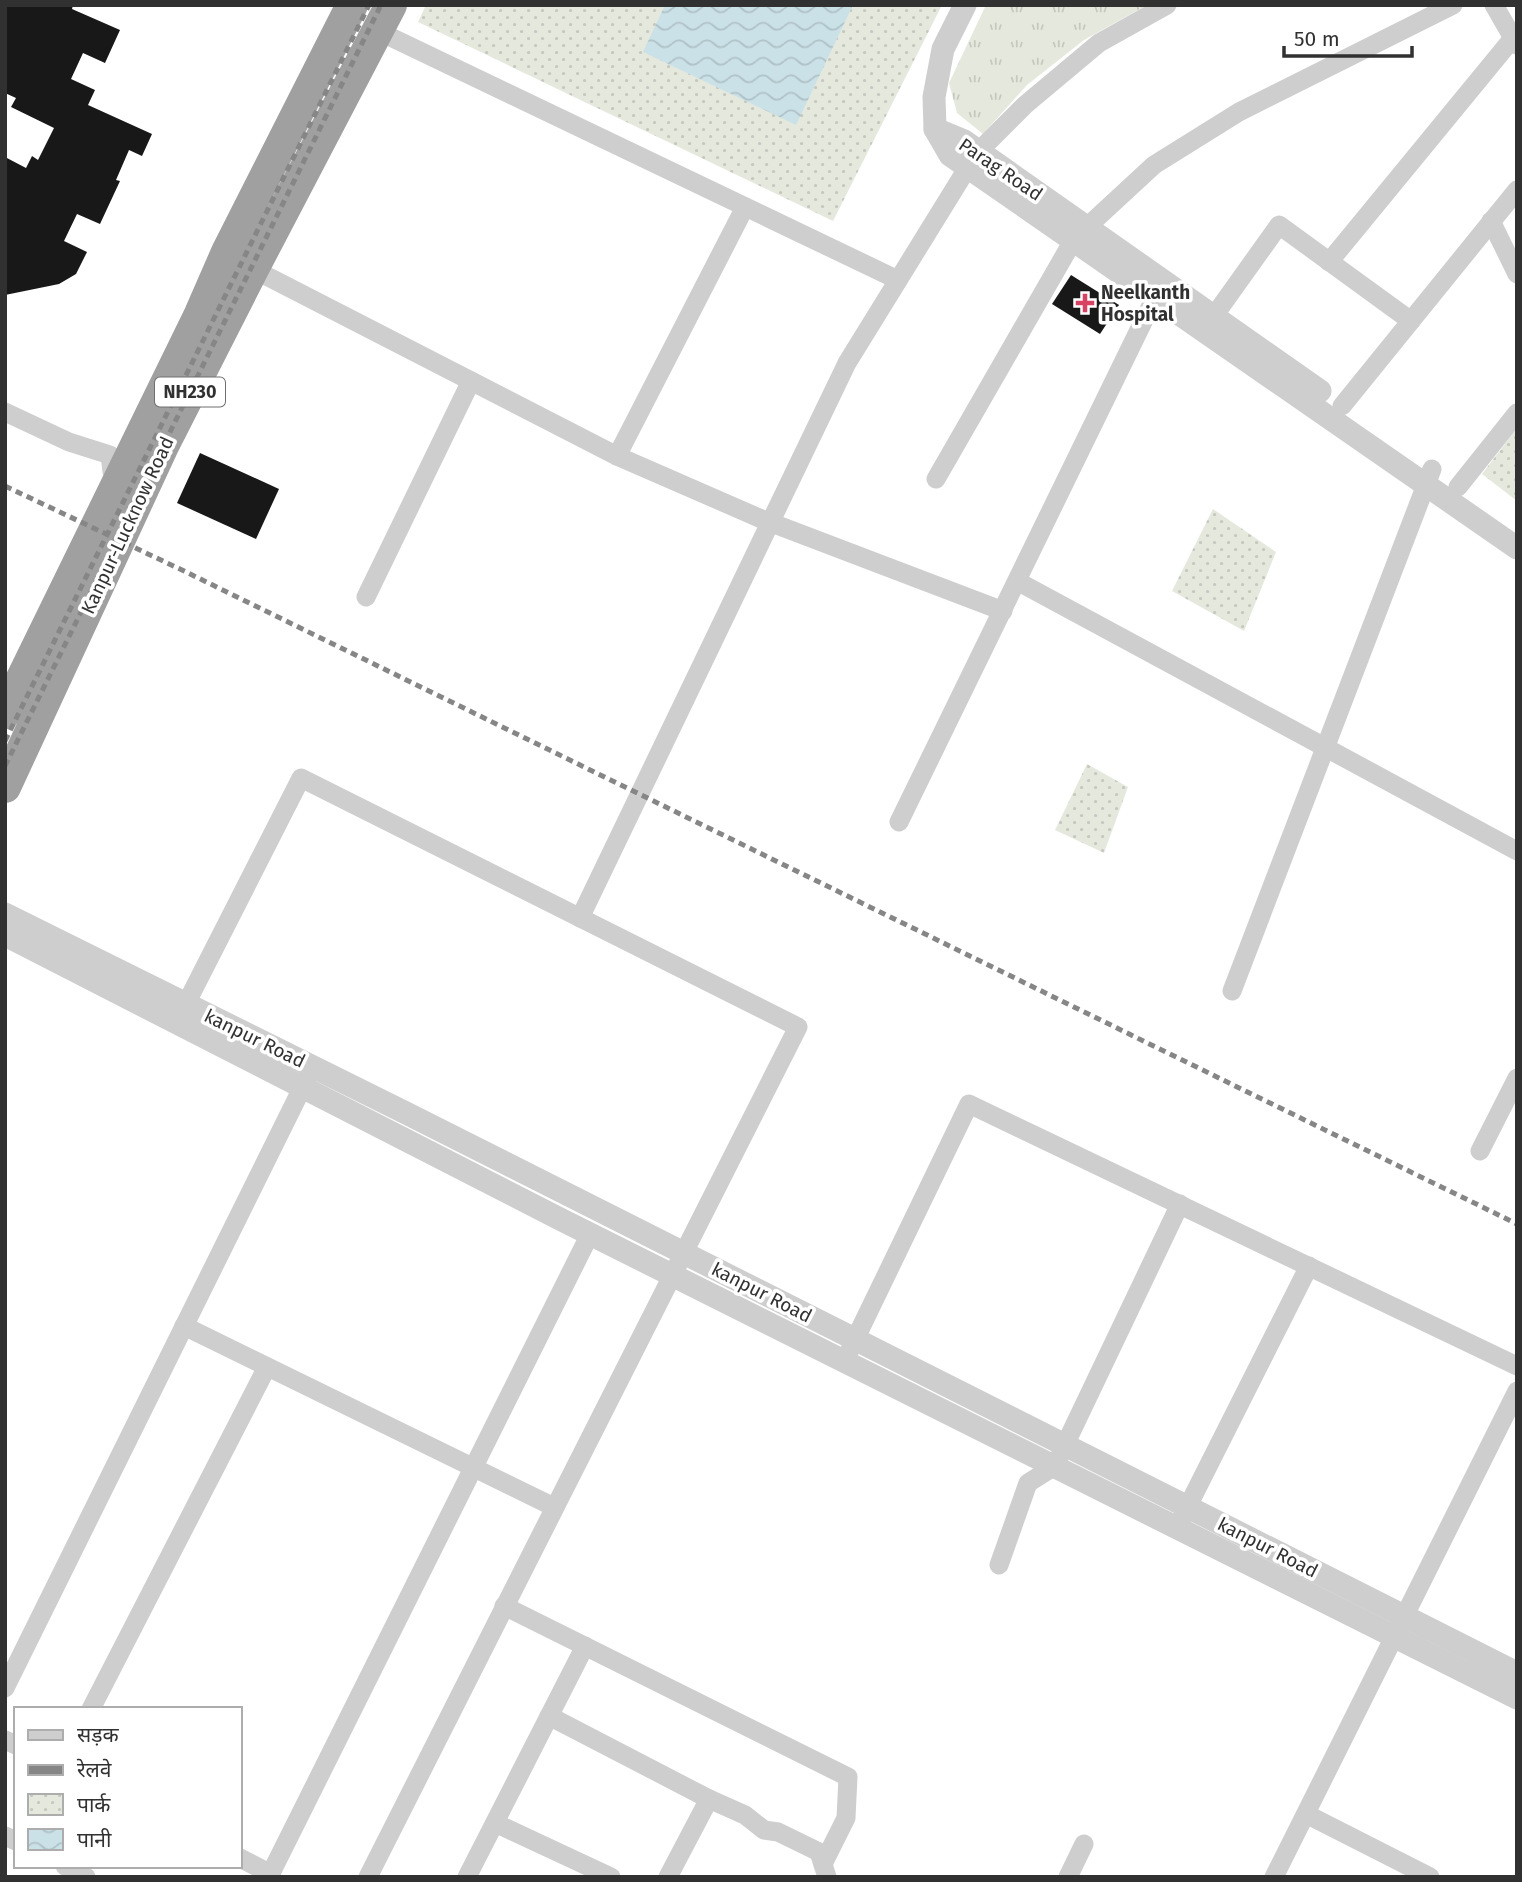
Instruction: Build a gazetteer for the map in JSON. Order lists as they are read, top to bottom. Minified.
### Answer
{"streets":{"highway":["NH230","Kanpur-Lucknow Road"],"street":["Parag Road","kanpur Road"]},"places":{"health":["Neelkanth Hospital"]},"legend":["सड़क","रेलवे","पार्क","पानी"],"scale_bar":"50 m"}
